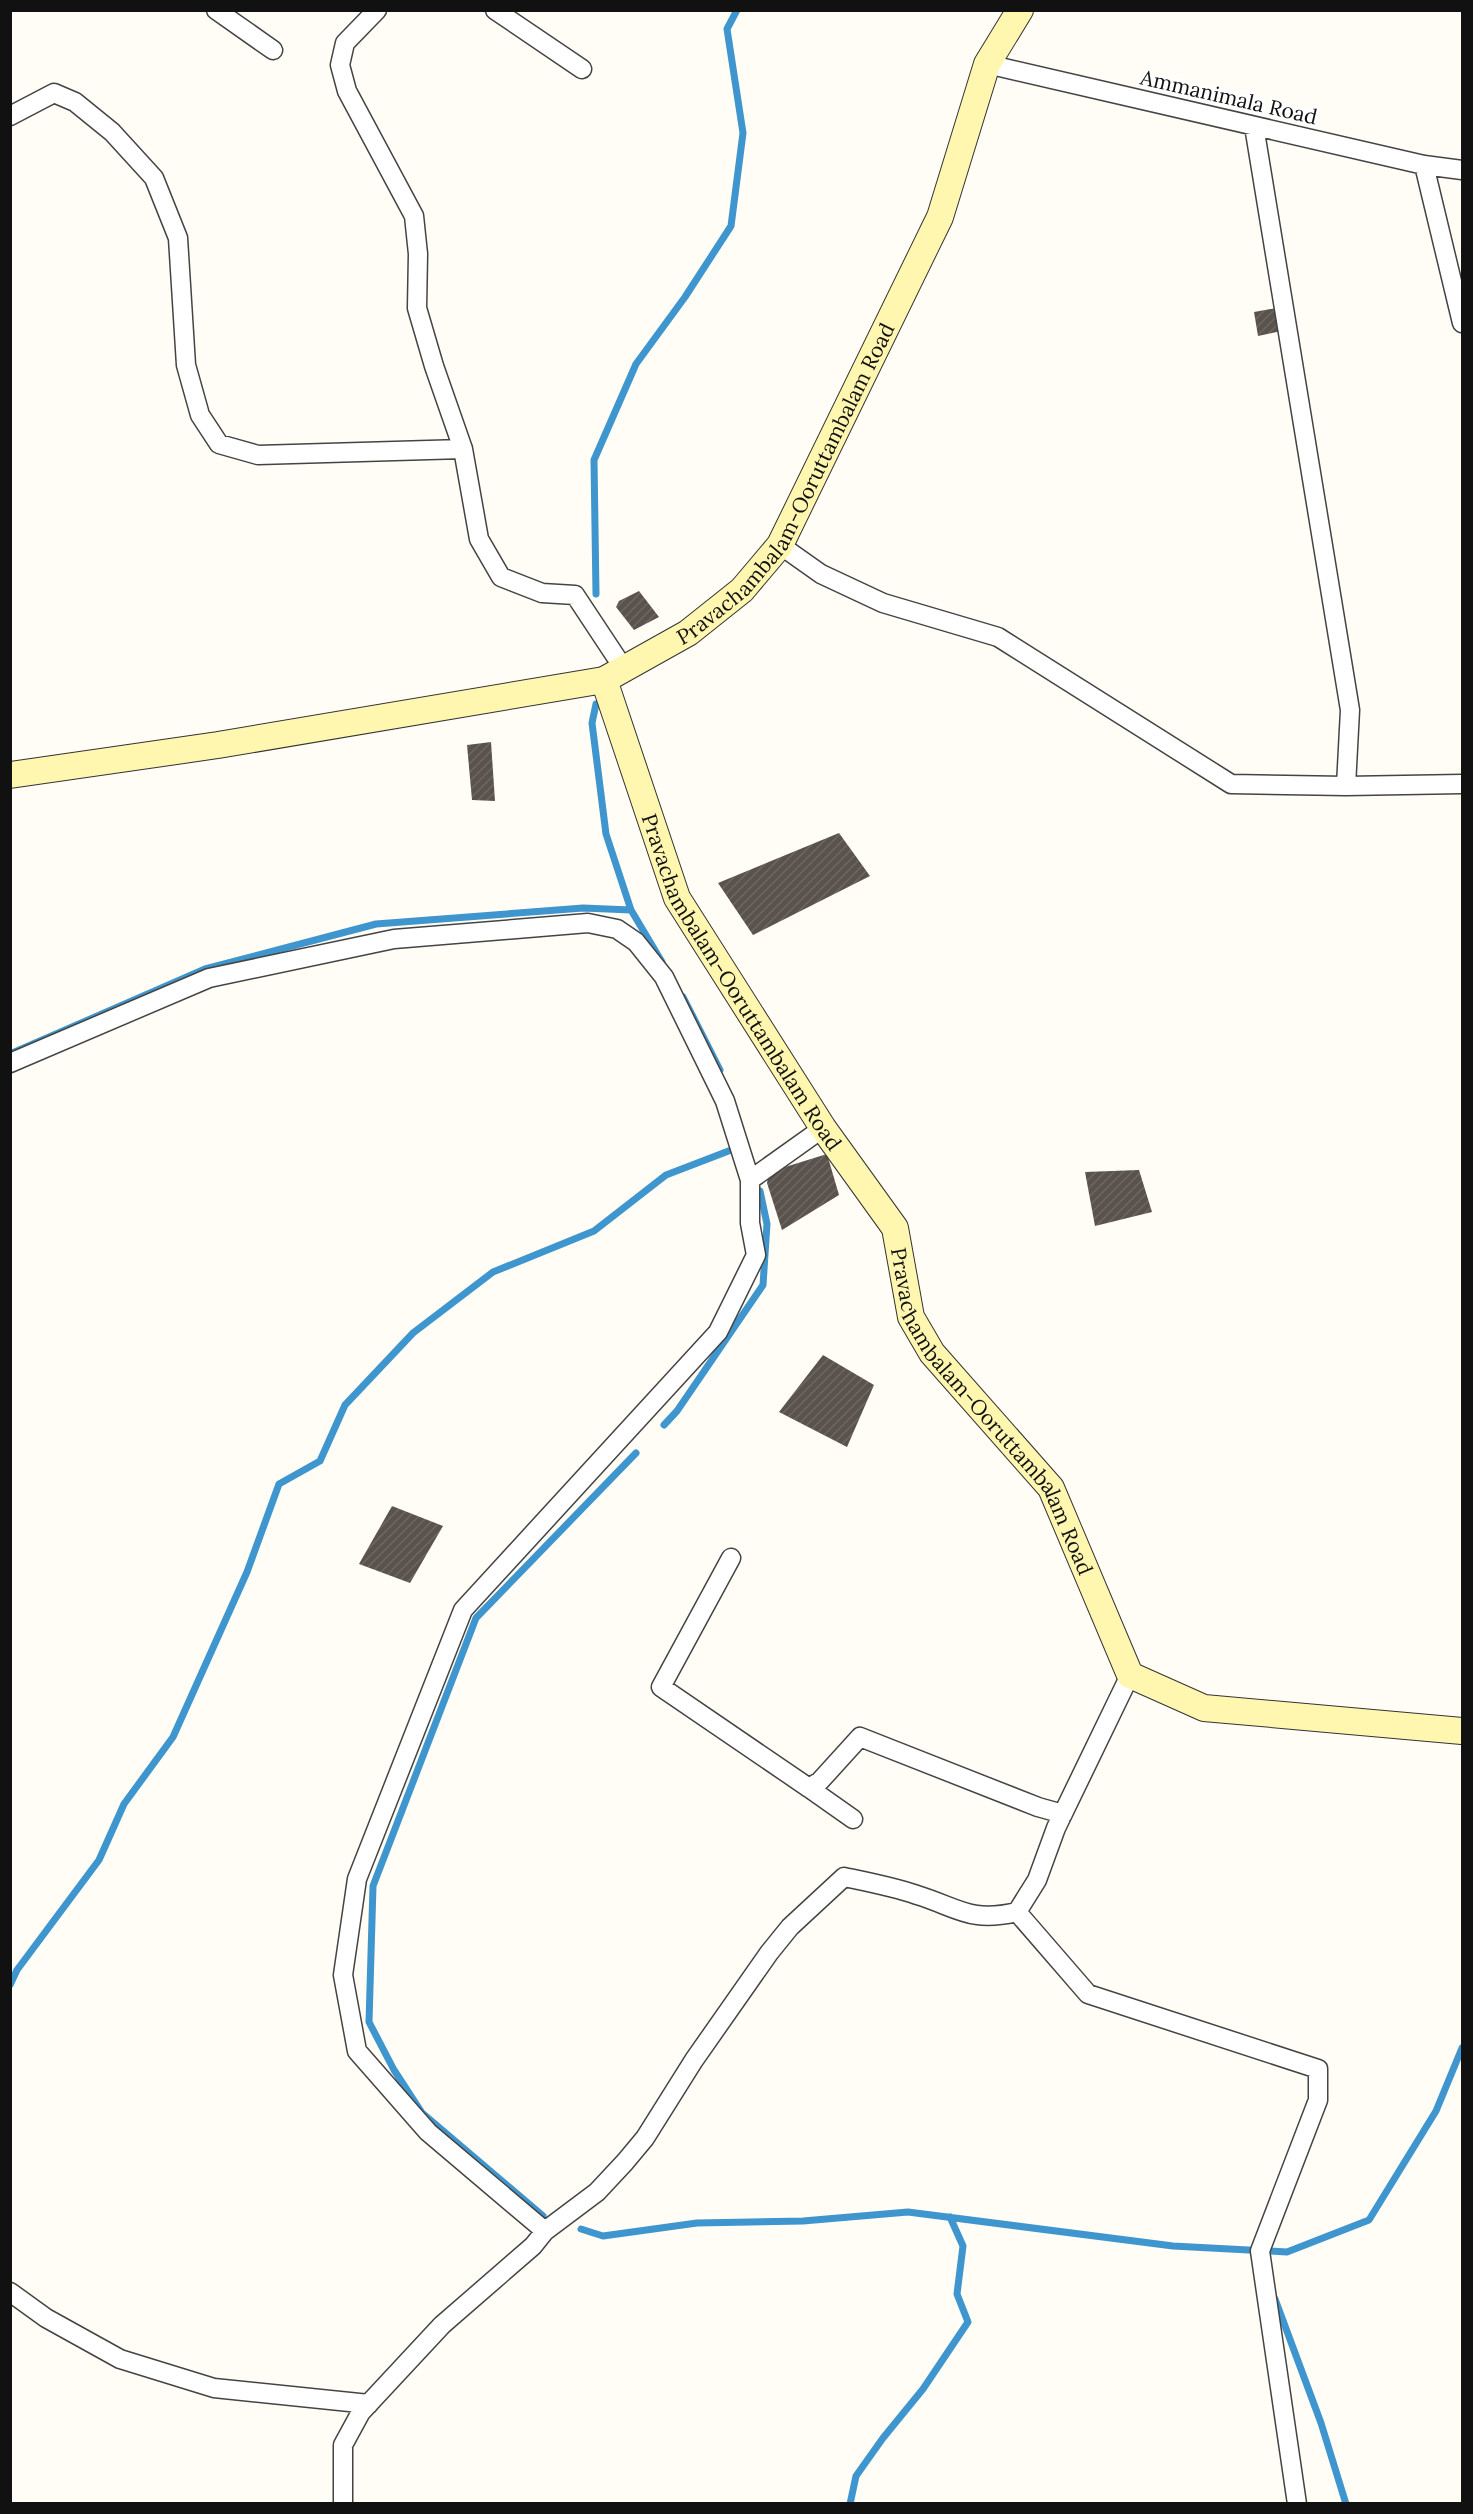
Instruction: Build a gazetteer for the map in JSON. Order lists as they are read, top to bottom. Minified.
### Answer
{"streets":{"street":["Ammanimala Road","Pravachambalam-Ooruttambalam Road"]},"crossings":[["Ammanimala Road","Pravachambalam-Ooruttambalam Road"]]}
